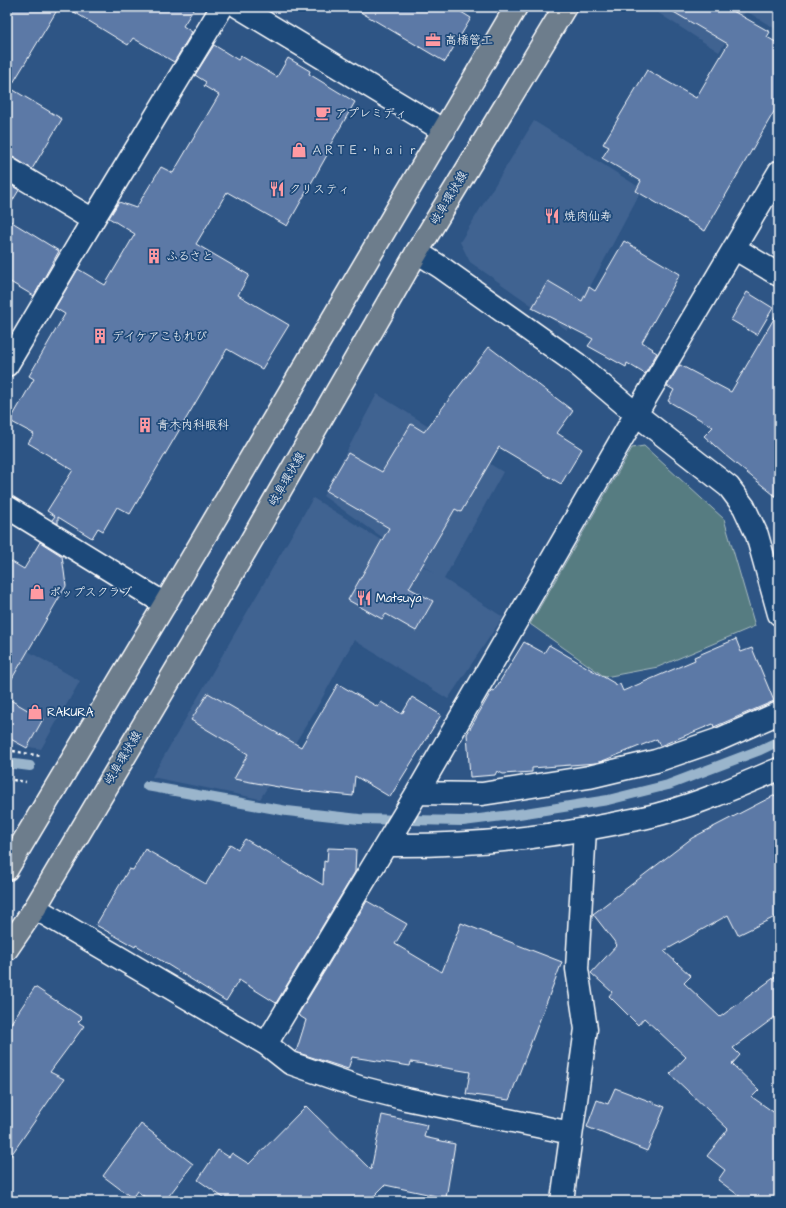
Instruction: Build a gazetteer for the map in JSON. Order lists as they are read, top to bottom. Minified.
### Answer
{"streets":{"main road":["岐阜環状線"]},"places":{"office":["高橋管工"],"cafe":["アプレミディ"],"shop":["ＡＲＴＥ・ｈａｉｒ","ポップスクラブ","RAKURA"],"restaurant":["クリスティ","焼肉仙寿","Matsuya"],"building":["ふるさと","デイケアこもれび","青木内科眼科"]}}
